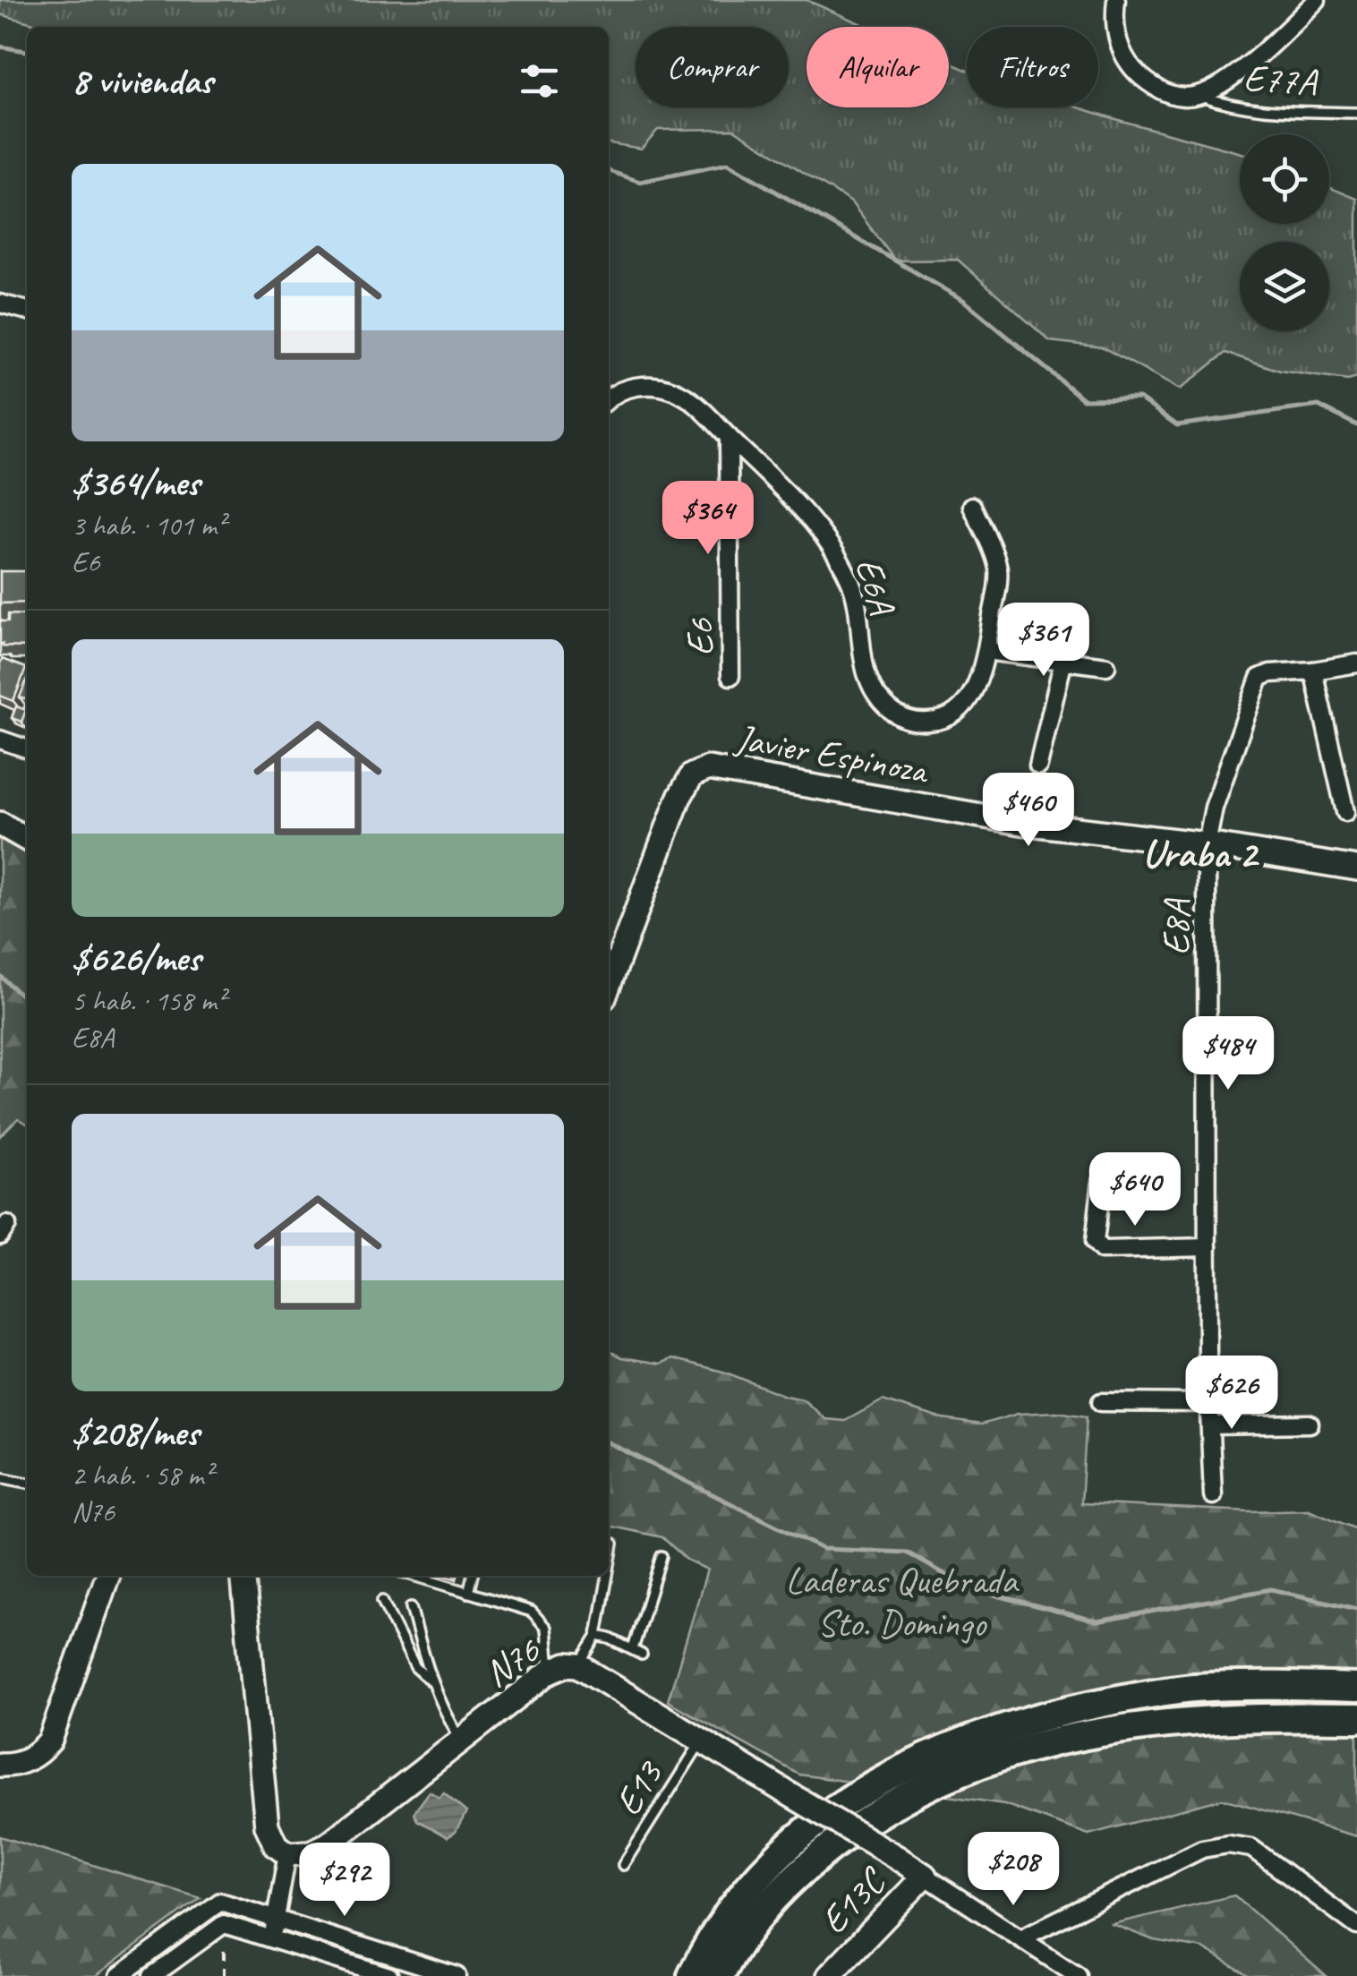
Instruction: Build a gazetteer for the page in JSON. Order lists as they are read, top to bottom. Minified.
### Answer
{"streets":{"street":["E6A","E6","Javier Espinoza","E8A","N76","E13C"],"lane":["E77A","E13"]},"crossings":[["E6A","E6"],["Javier Espinoza","E8A"],["N76","E13"],["N76","E13C"]],"districts":["Uraba 2"],"parks":["Laderas Quebrada Sto. Domingo"],"page":{"chip":["Comprar","Alquilar","Filtros"],"heading":"8 viviendas","list":[{"name":"$364/mes","note":"3 hab. · 101 m² · E6"},{"name":"$626/mes","note":"5 hab. · 158 m² · E8A"},{"name":"$208/mes","note":"2 hab. · 58 m² · N76"}],"price":["$364","$361","$460","$484","$640","$626","$208","$292"]}}
